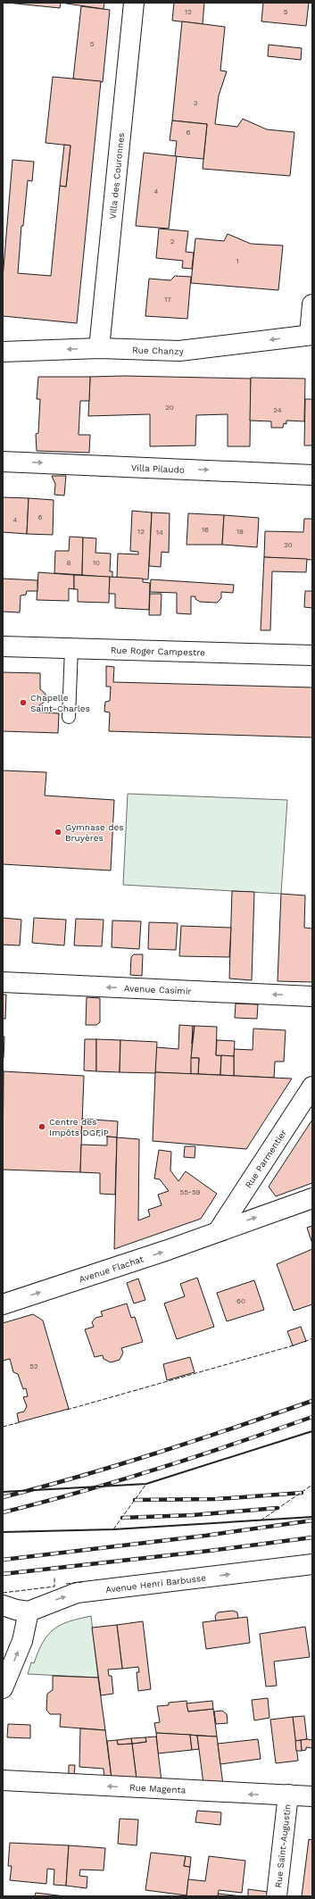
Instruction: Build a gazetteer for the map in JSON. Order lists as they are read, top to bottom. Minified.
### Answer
{"streets":{"street":["Villa des Couronnes","Rue Chanzy","Villa Pilaudo","Rue Roger Campestre","Avenue Casimir","Rue Parmentier","Avenue Flachat","Avenue Henri Barbusse","Rue Magenta","Rue Saint-Augustin"]},"crossings":[["Villa des Couronnes","Rue Chanzy"],["Rue Parmentier","Avenue Flachat"],["Rue Magenta","Rue Saint-Augustin"]],"one_way":["Rue Chanzy","Villa Pilaudo","Avenue Casimir","Avenue Flachat","Avenue Henri Barbusse","Rue Magenta"],"places":["Chapelle Saint-Charles","Gymnase des Bruyères","Centre des Impôts DGFiP"],"house_numbers":["12","5","5","3","6","4","2","1","17","20","24","6","4","16","12","18","14","20","8","10","55-59","60","52"]}
